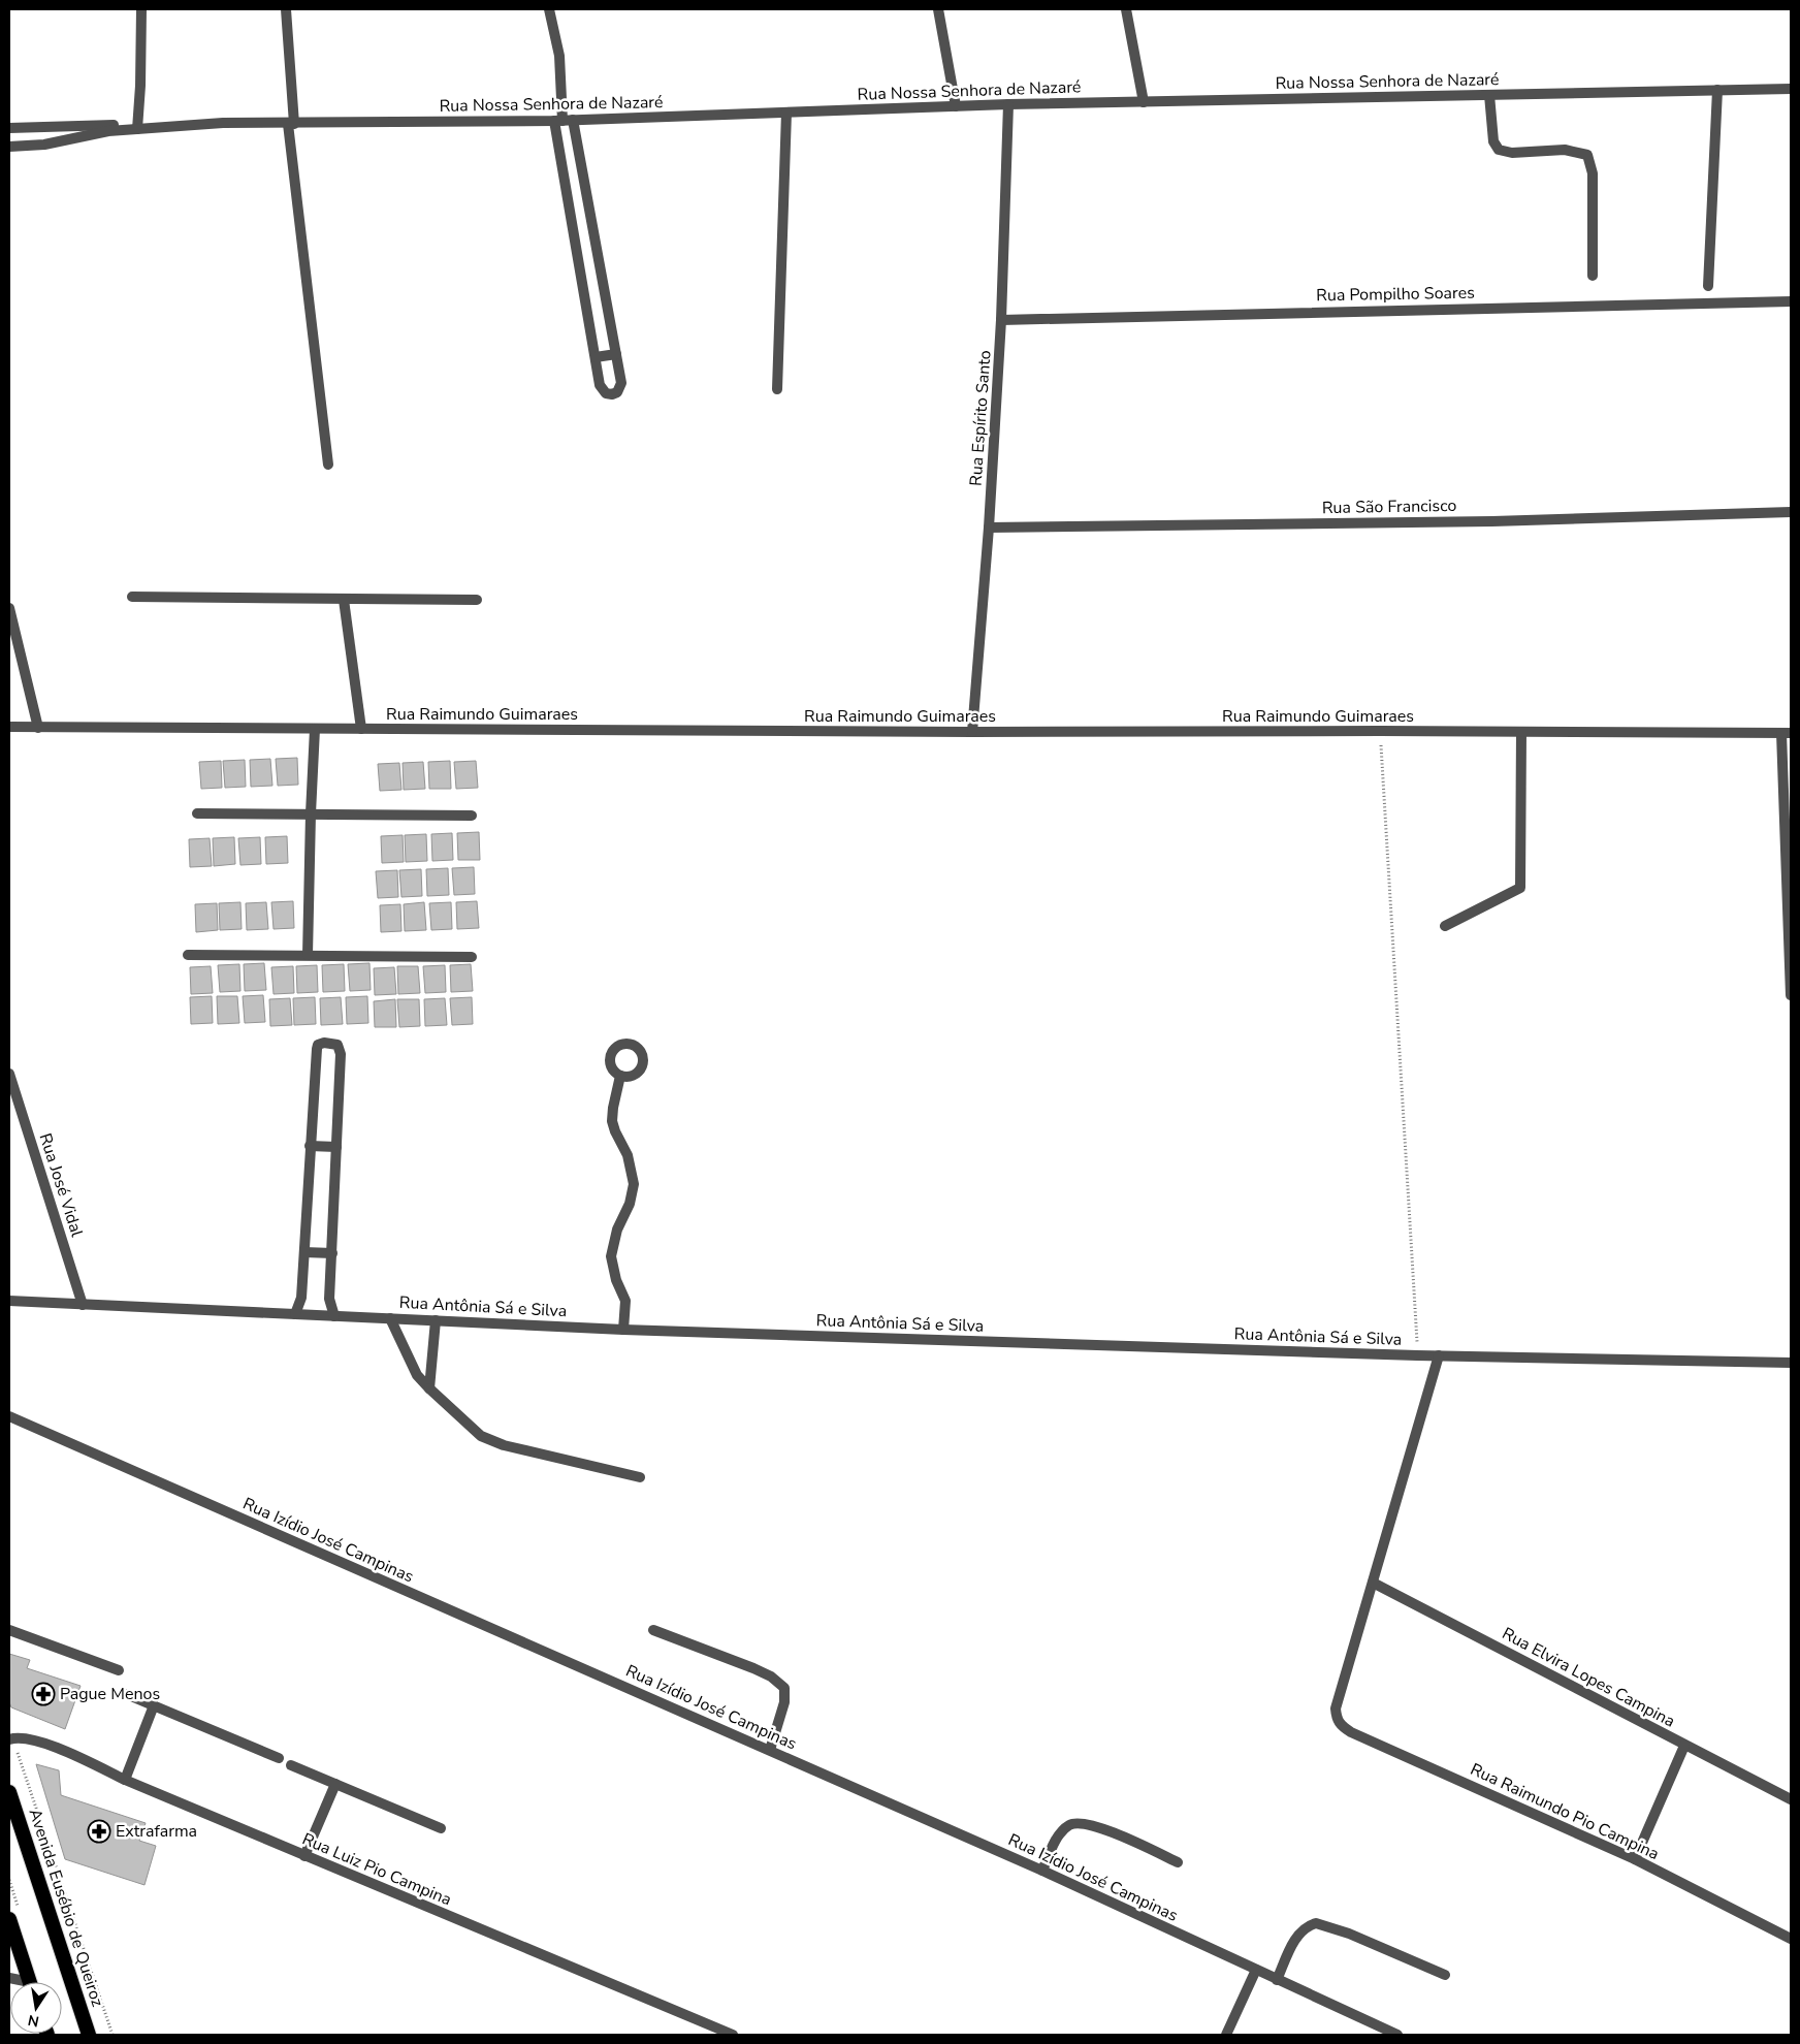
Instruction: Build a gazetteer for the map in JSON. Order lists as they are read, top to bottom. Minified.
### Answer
{"streets":{"highway":["Avenida Eusébio de Queiroz"],"street":["Rua Nossa Senhora de Nazaré","Rua Pompilho Soares","Rua Espírito Santo","Rua São Francisco","Rua Raimundo Guimaraes","Rua José Vidal","Rua Antônia Sá e Silva","Rua Izídio José Campinas","Rua Elvira Lopes Campina","Rua Raimundo Pio Campina","Rua Luiz Pio Campina"]},"crossings":[["Rua Nossa Senhora de Nazaré","Rua Espírito Santo"],["Rua Pompilho Soares","Rua Espírito Santo"],["Rua Espírito Santo","Rua São Francisco"],["Rua Espírito Santo","Rua Raimundo Guimaraes"],["Rua José Vidal","Rua Antônia Sá e Silva"],["Rua Elvira Lopes Campina","Rua Raimundo Pio Campina"]],"places":{"pharmacy":["Pague Menos","Extrafarma"]},"north":"bottom"}
